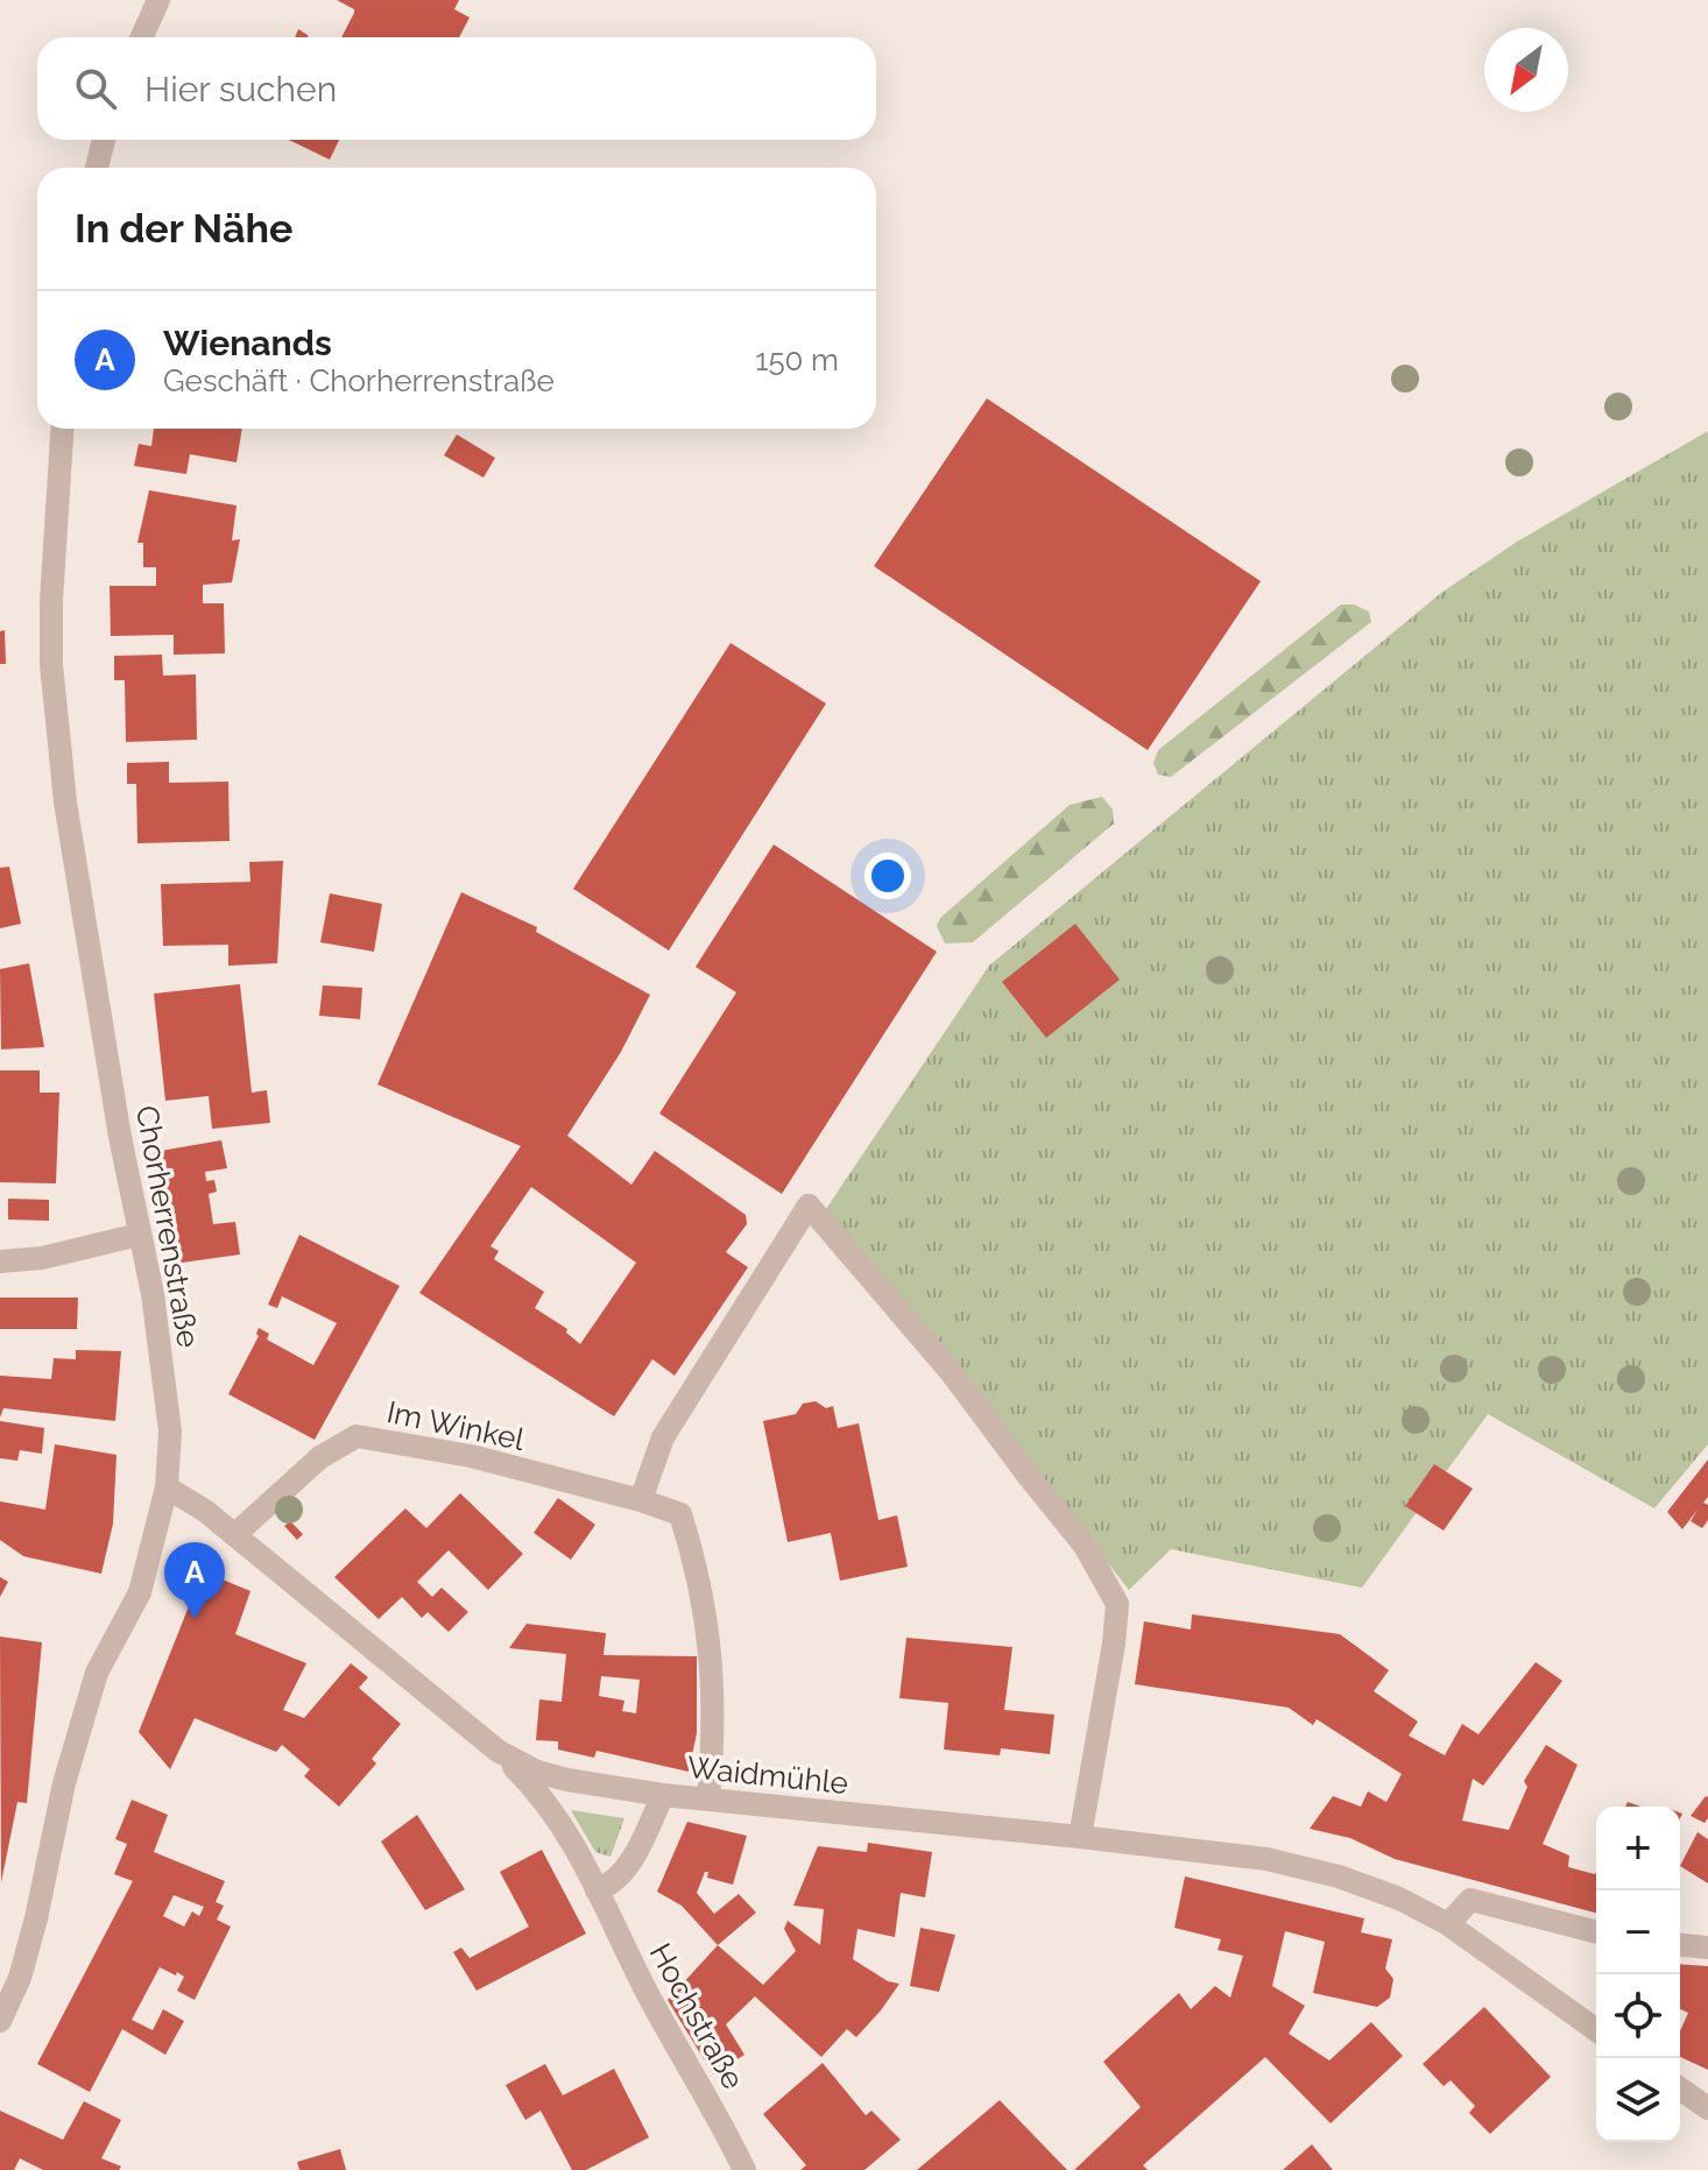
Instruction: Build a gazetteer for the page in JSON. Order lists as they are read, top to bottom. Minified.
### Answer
{"streets":{"street":["Chorherrenstraße","Im Winkel","Waidmühle","Hochstraße"]},"crossings":[["Chorherrenstraße","Waidmühle"],["Im Winkel","Waidmühle"],["Waidmühle","Hochstraße"]],"north":"bottom left","page":{"search":"Hier suchen","heading":"In der Nähe","list":[{"mark":"A","name":"Wienands","note":"Geschäft · Chorherrenstraße","value":"150 m"}],"pins":"A","map_buttons":["+","−"]}}
